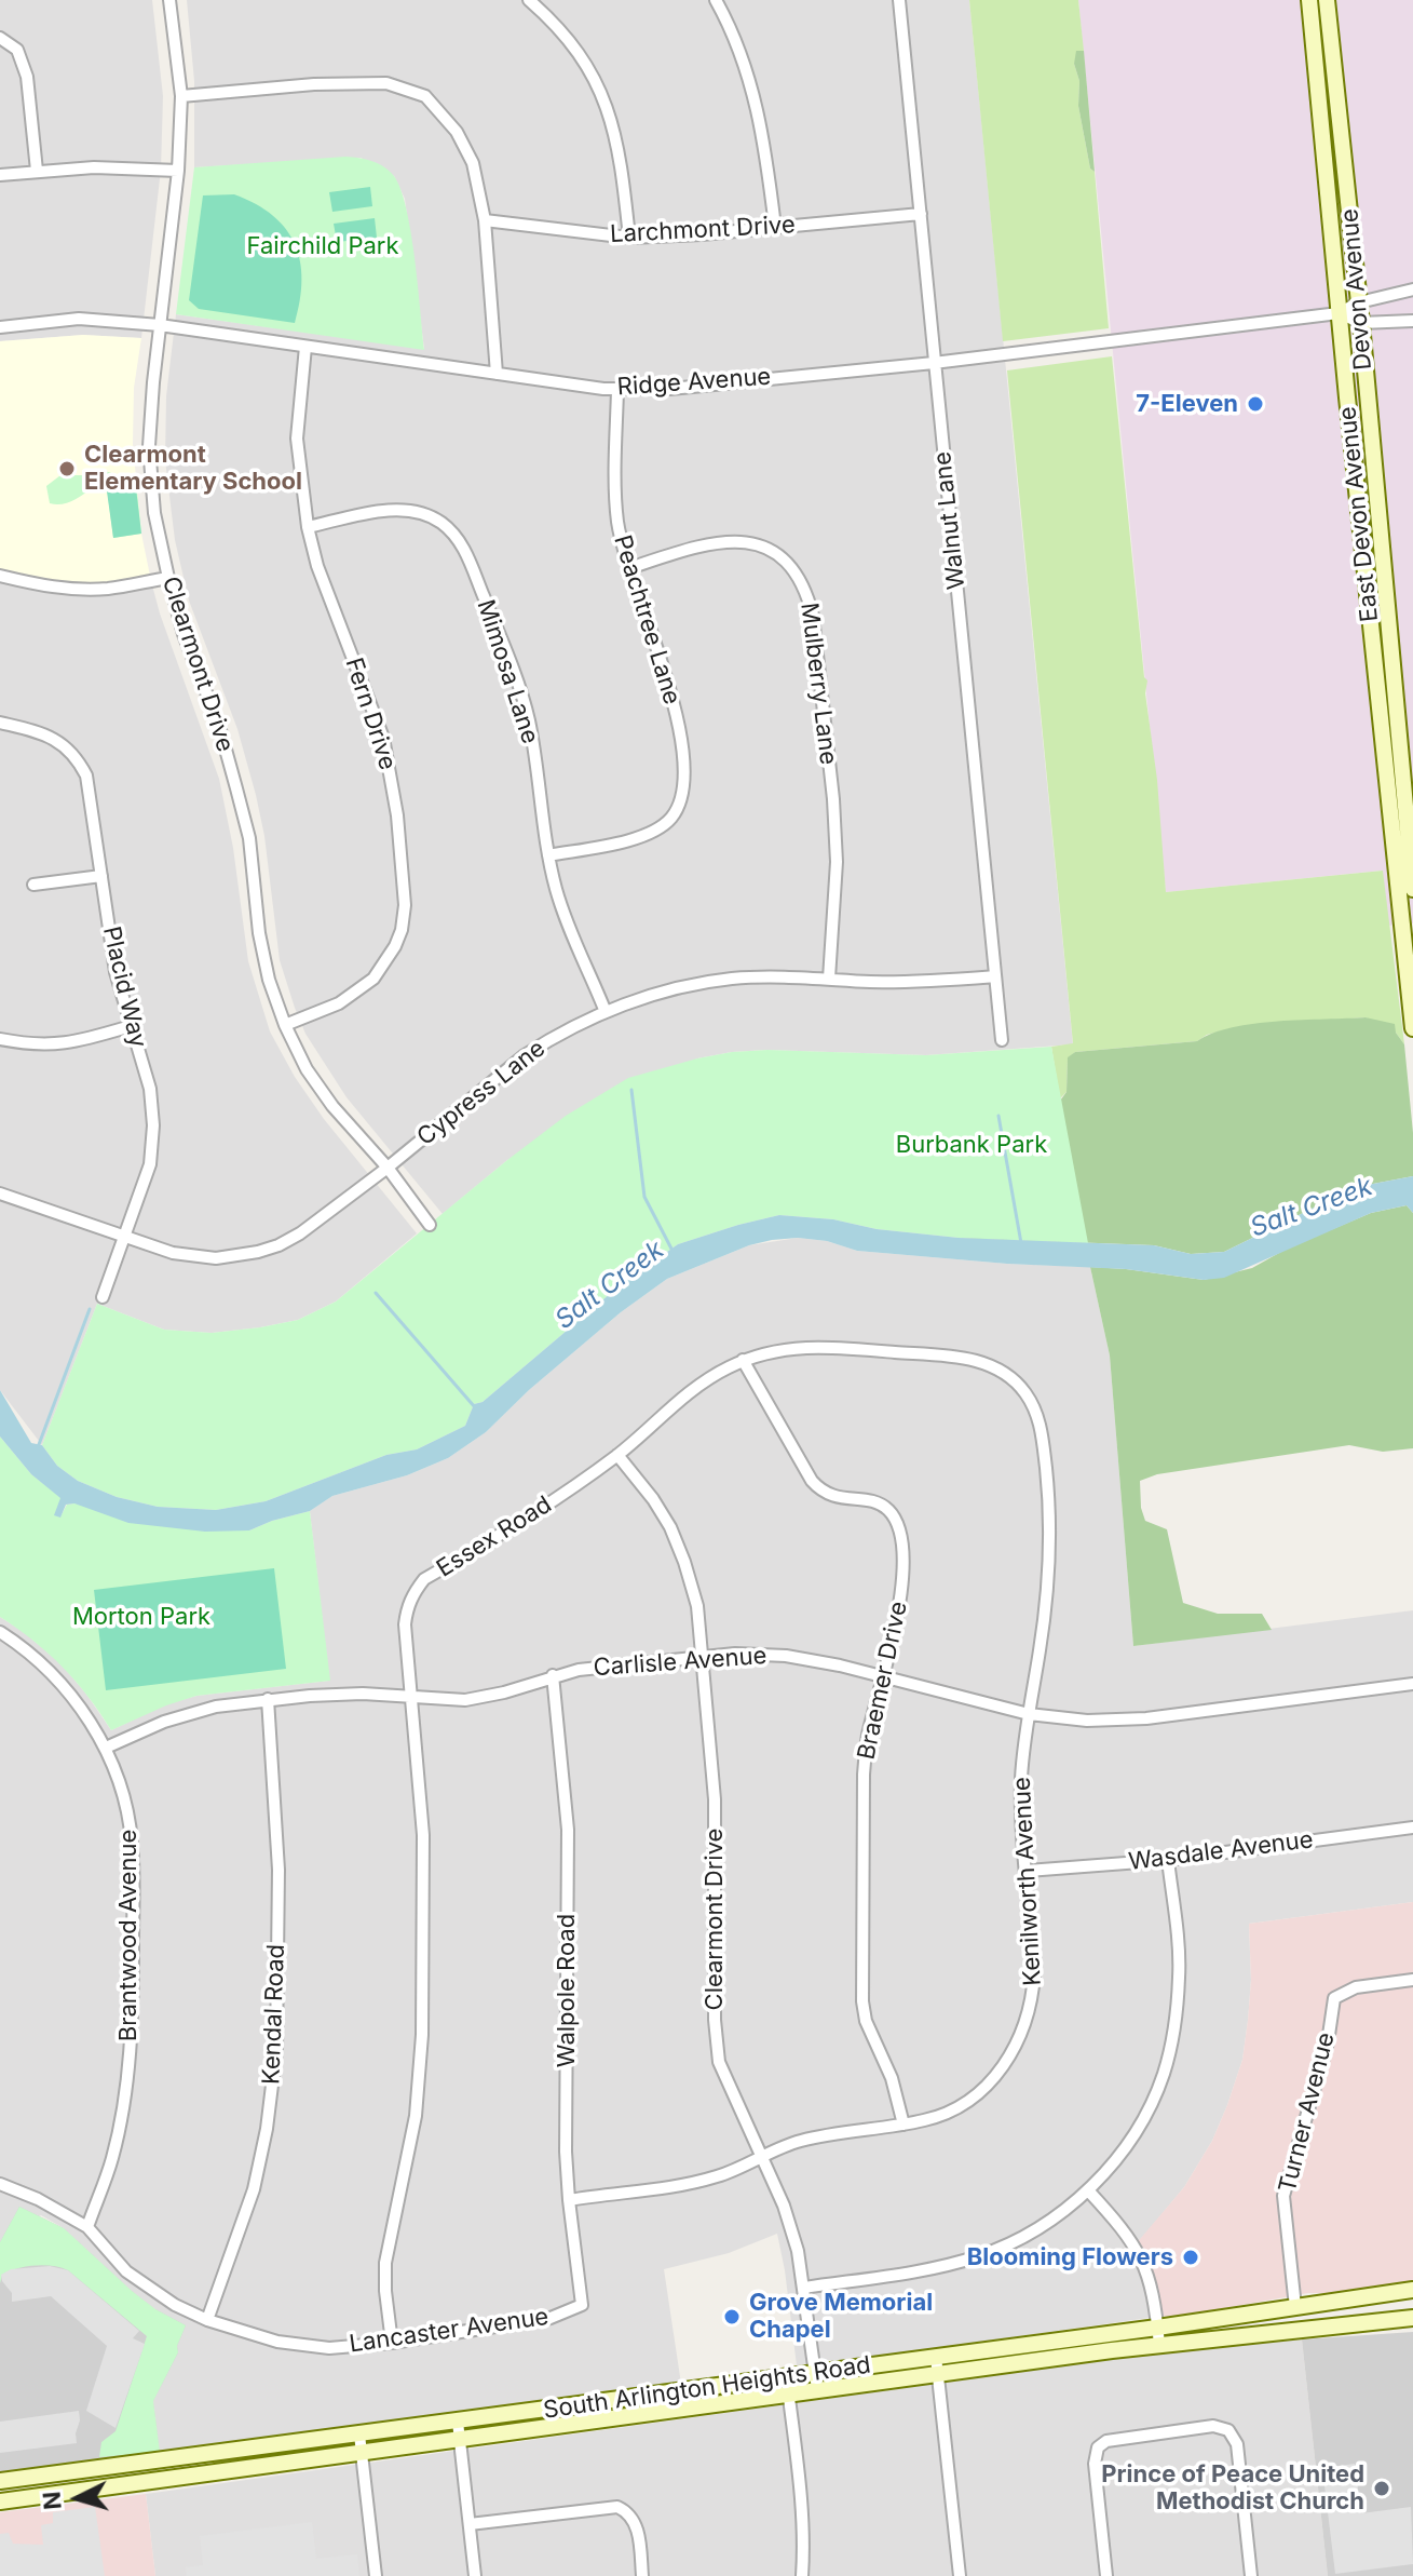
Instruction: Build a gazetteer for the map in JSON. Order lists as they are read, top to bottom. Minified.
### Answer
{"streets":{"main road":["Devon Avenue","East Devon Avenue","South Arlington Heights Road"],"street":["Larchmont Drive","Ridge Avenue","Walnut Lane","Peachtree Lane","Clearmont Drive","Mimosa Lane","Mulberry Lane","Fern Drive","Placid Way","Cypress Lane","Essex Road","Carlisle Avenue","Braemer Drive","Wasdale Avenue","Kenilworth Avenue","Brantwood Avenue","Walpole Road","Kendal Road","Turner Avenue","Lancaster Avenue"]},"crossings":[["Larchmont Drive","Walnut Lane"],["Ridge Avenue","East Devon Avenue"],["Ridge Avenue","Walnut Lane"],["Ridge Avenue","Peachtree Lane"],["Ridge Avenue","Clearmont Drive"],["Ridge Avenue","Fern Drive"],["Walnut Lane","Cypress Lane"],["Peachtree Lane","Mimosa Lane"],["Peachtree Lane","Mulberry Lane"],["Clearmont Drive","Fern Drive"],["Clearmont Drive","Cypress Lane"],["Clearmont Drive","Essex Road"],["Clearmont Drive","Carlisle Avenue"],["Clearmont Drive","Kenilworth Avenue"],["Clearmont Drive","South Arlington Heights Road"],["Mimosa Lane","Fern Drive"],["Mimosa Lane","Cypress Lane"],["Mulberry Lane","Cypress Lane"],["Placid Way","Cypress Lane"],["Essex Road","Carlisle Avenue"],["Essex Road","Braemer Drive"],["Essex Road","Kenilworth Avenue"],["Essex Road","Lancaster Avenue"],["Carlisle Avenue","Braemer Drive"],["Carlisle Avenue","Kenilworth Avenue"],["Carlisle Avenue","Brantwood Avenue"],["Carlisle Avenue","Walpole Road"],["Carlisle Avenue","Kendal Road"],["Braemer Drive","Kenilworth Avenue"],["Wasdale Avenue","Kenilworth Avenue"],["Kenilworth Avenue","Walpole Road"],["Brantwood Avenue","Lancaster Avenue"],["Walpole Road","Lancaster Avenue"],["Kendal Road","Lancaster Avenue"],["Turner Avenue","South Arlington Heights Road"]],"water":["Salt Creek"],"parks":["Fairchild Park","Burbank Park","Morton Park"],"places":["7-Eleven","Clearmont Elementary School","Blooming Flowers","Grove Memorial Chapel","Prince of Peace United Methodist Church"],"north":"left"}
